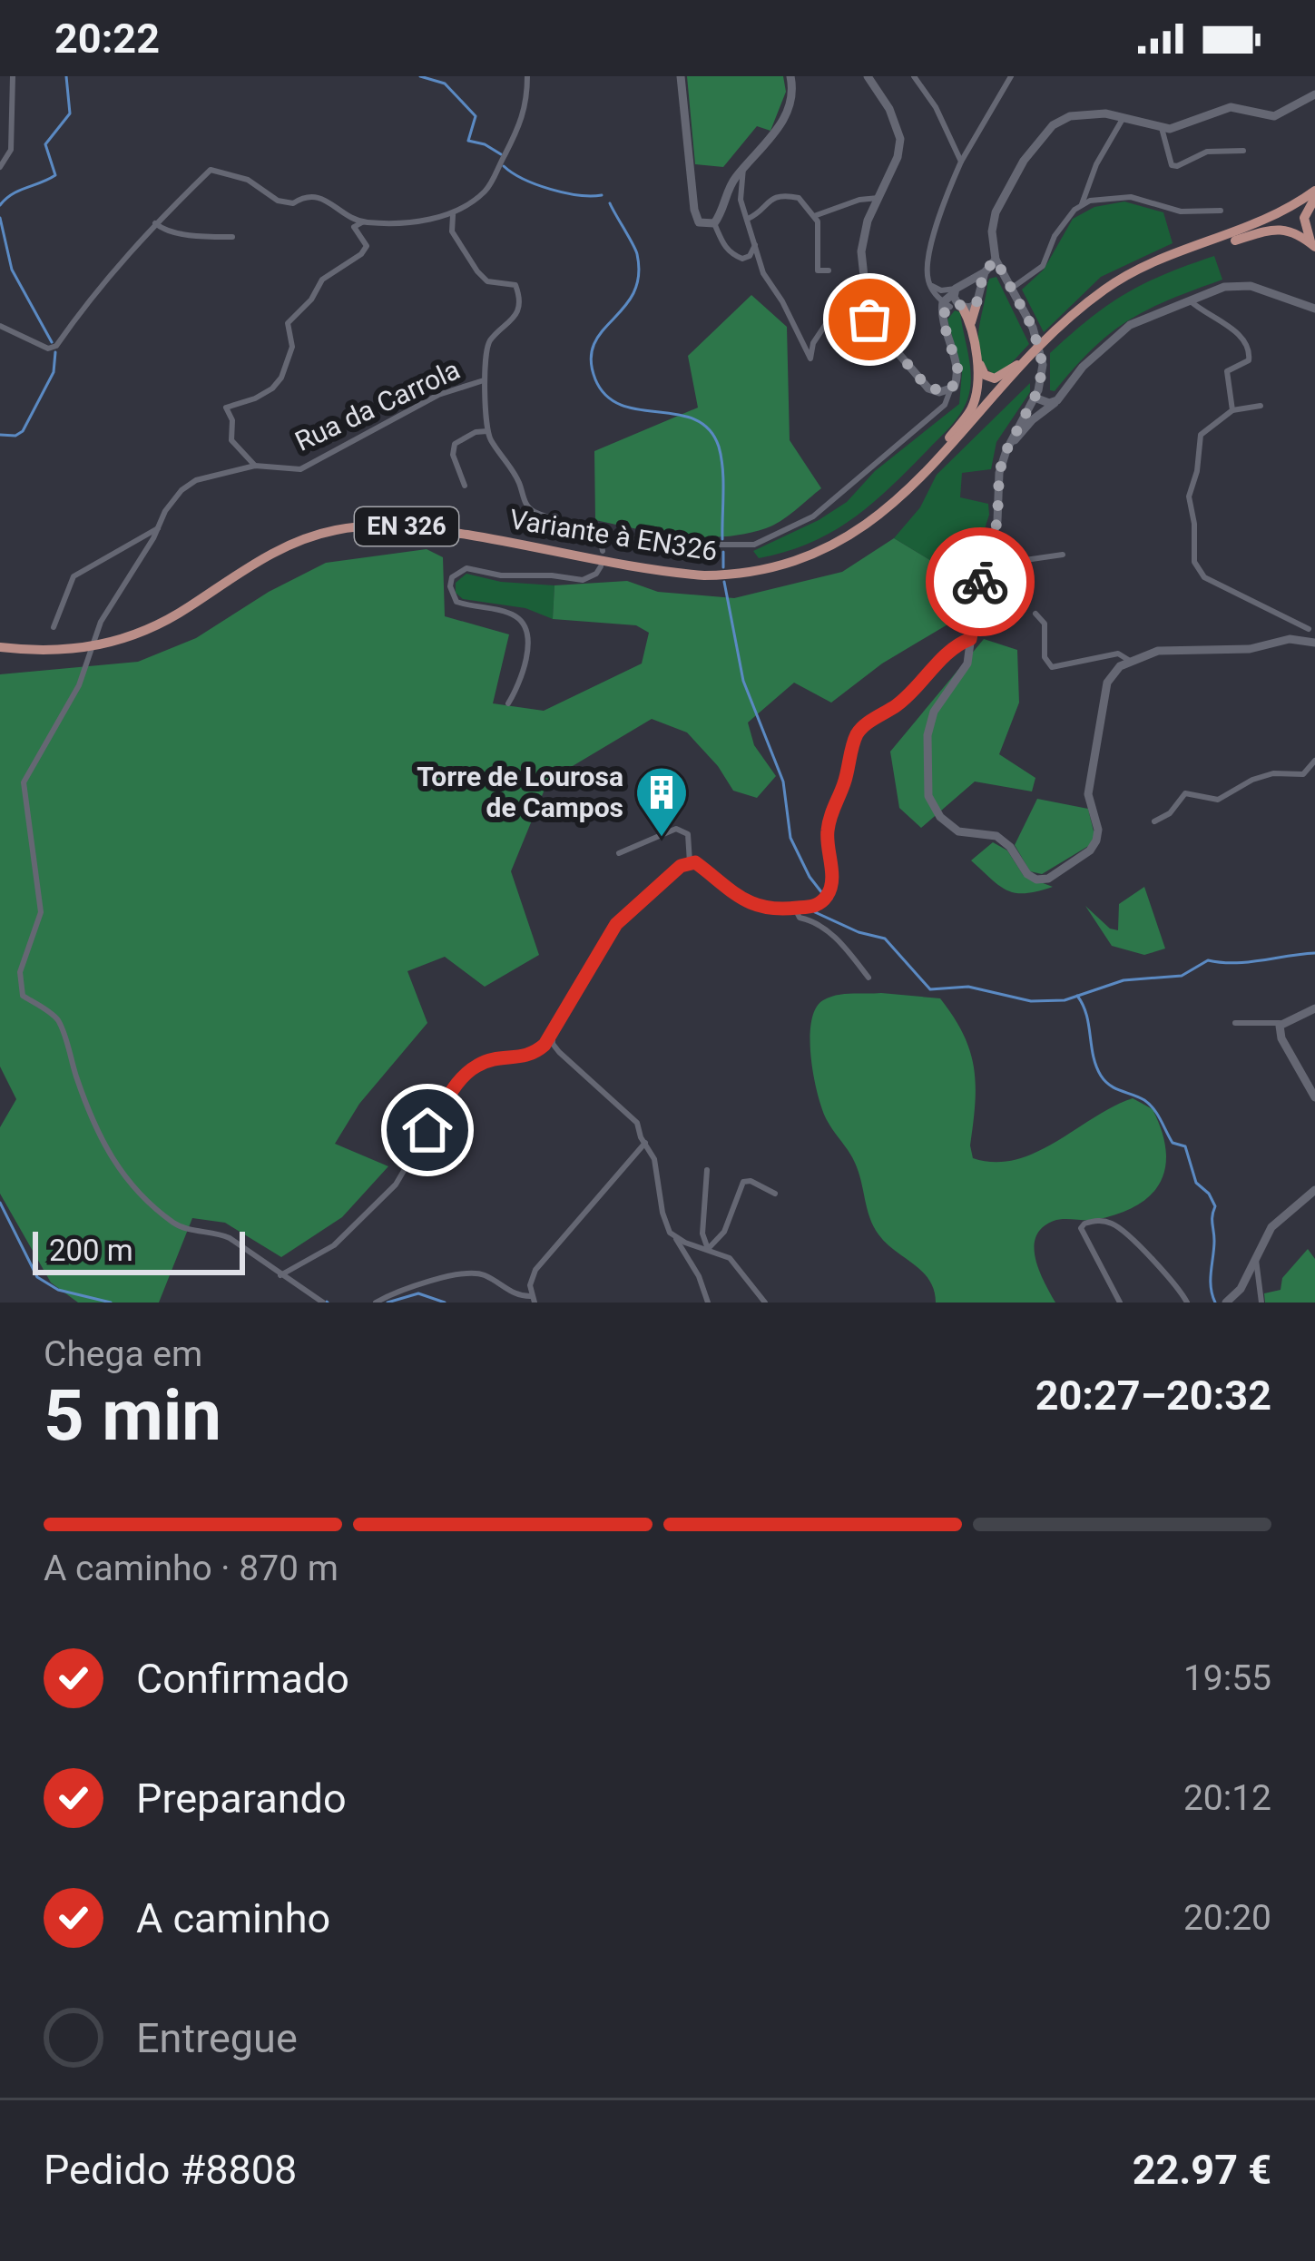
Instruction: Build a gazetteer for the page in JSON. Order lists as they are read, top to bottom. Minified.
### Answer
{"streets":{"main road":["EN 326","Variante à EN326"],"street":["Rua da Carrola"]},"places":{"building":["Torre de Lourosa de Campos"]},"scale_bar":"200 m","page":{"status":"20:22","scale":"200 m","heading":["5 min","Chega em","20:27–20:32"],"panel":["Pedido #8808","22.97 €"],"bar":"A caminho · 870 m","list":[["Confirmado","19:55"],["Preparando","20:12"],["A caminho","20:20"],"Entregue"]}}
